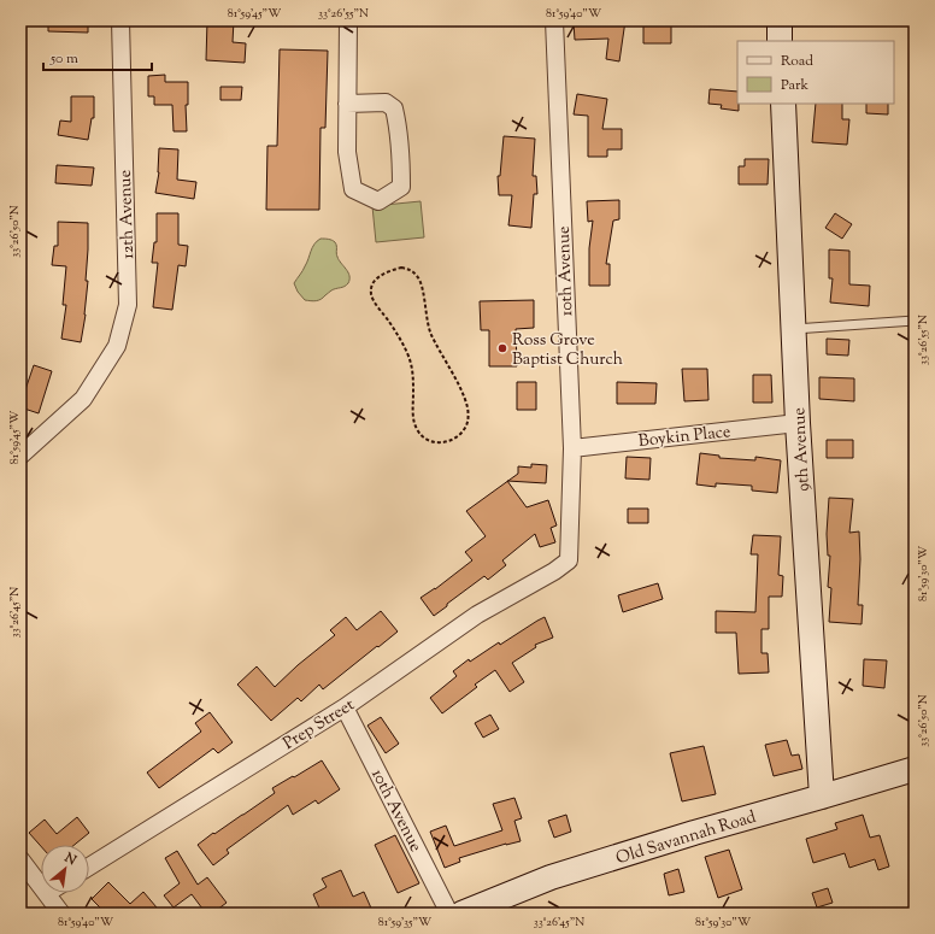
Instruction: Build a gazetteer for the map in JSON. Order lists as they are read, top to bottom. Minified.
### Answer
{"streets":{"street":["12th Avenue","10th Avenue","Boykin Place","9th Avenue","Prep Street","Old Savannah Road"]},"crossings":[["10th Avenue","Boykin Place"],["10th Avenue","Prep Street"],["Boykin Place","9th Avenue"],["9th Avenue","Old Savannah Road"]],"places":["Ross Grove Baptist Church"],"legend":["Road","Park"],"scale_bar":"50 m","north":"top right","coordinates":["81°59'45\"W","33°26'55\"N","81°59'40\"W","33°26'50\"N","81°59'30\"W","33°26'45\"N","81°59'35\"W"]}
